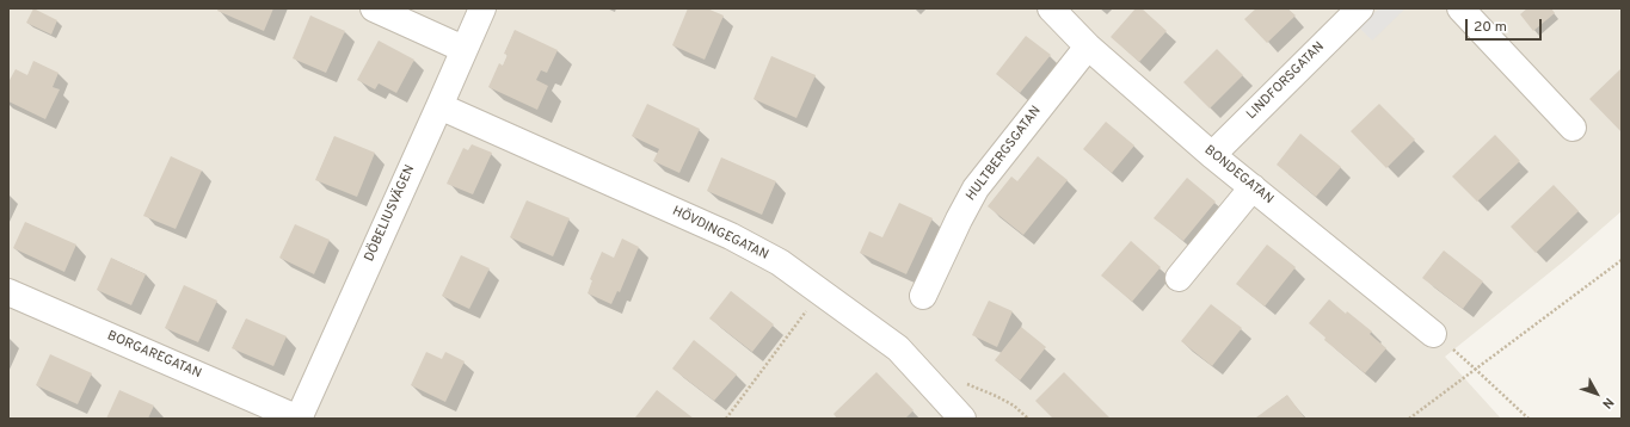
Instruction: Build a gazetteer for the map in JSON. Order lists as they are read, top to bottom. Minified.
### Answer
{"streets":{"street":["LINDFORSGATAN","HULTBERGSGATAN","BONDEGATAN","DÖBELIUSVÄGEN","HÖVDINGEGATAN","BORGAREGATAN"]},"crossings":[["LINDFORSGATAN","BONDEGATAN"],["HULTBERGSGATAN","BONDEGATAN"],["DÖBELIUSVÄGEN","HÖVDINGEGATAN"],["DÖBELIUSVÄGEN","BORGAREGATAN"]],"scale_bar":"20 m","north":"bottom right"}
